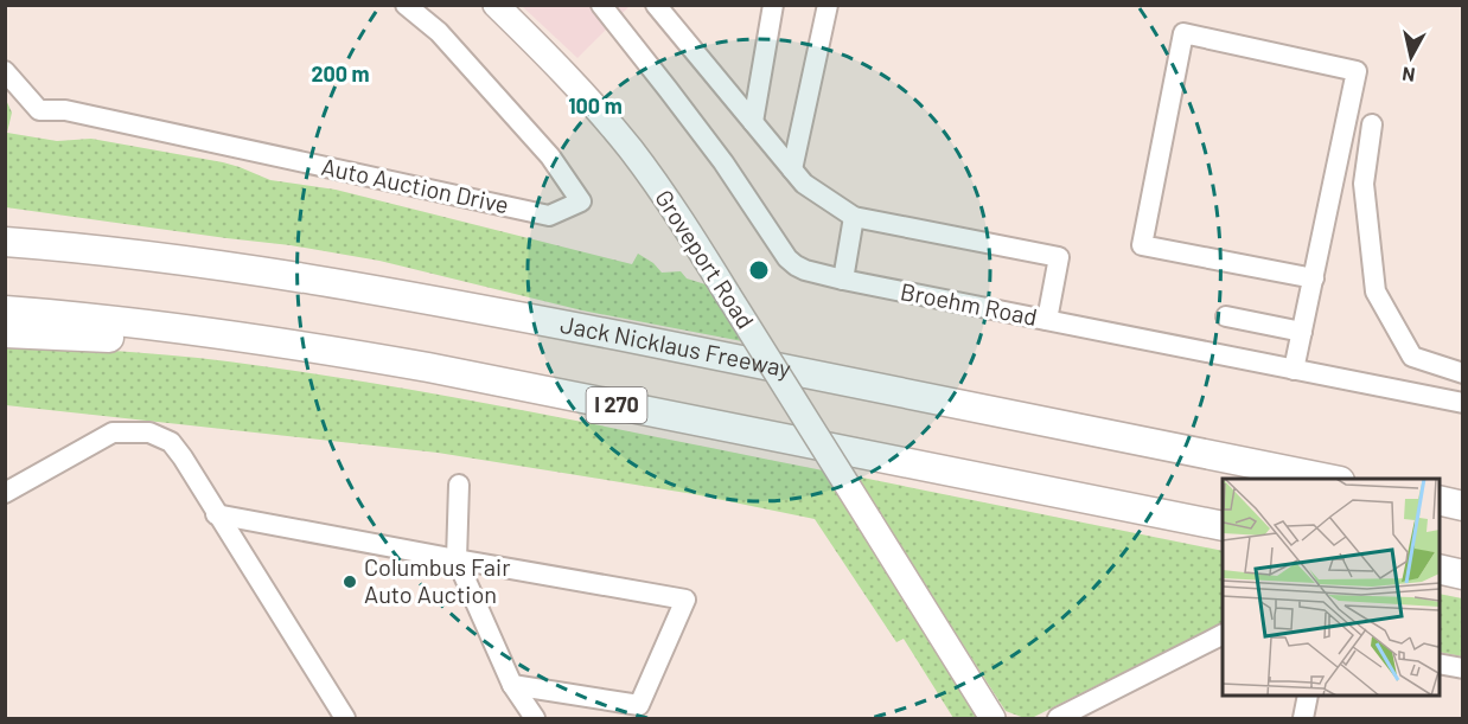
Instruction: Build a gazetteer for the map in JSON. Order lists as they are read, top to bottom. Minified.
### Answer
{"streets":{"highway":["Jack Nicklaus Freeway","I 270"],"main road":["Groveport Road"],"street":["Auto Auction Drive","Broehm Road"]},"places":["Columbus Fair Auto Auction"],"north":"bottom","rings":["200 m","100 m"]}
